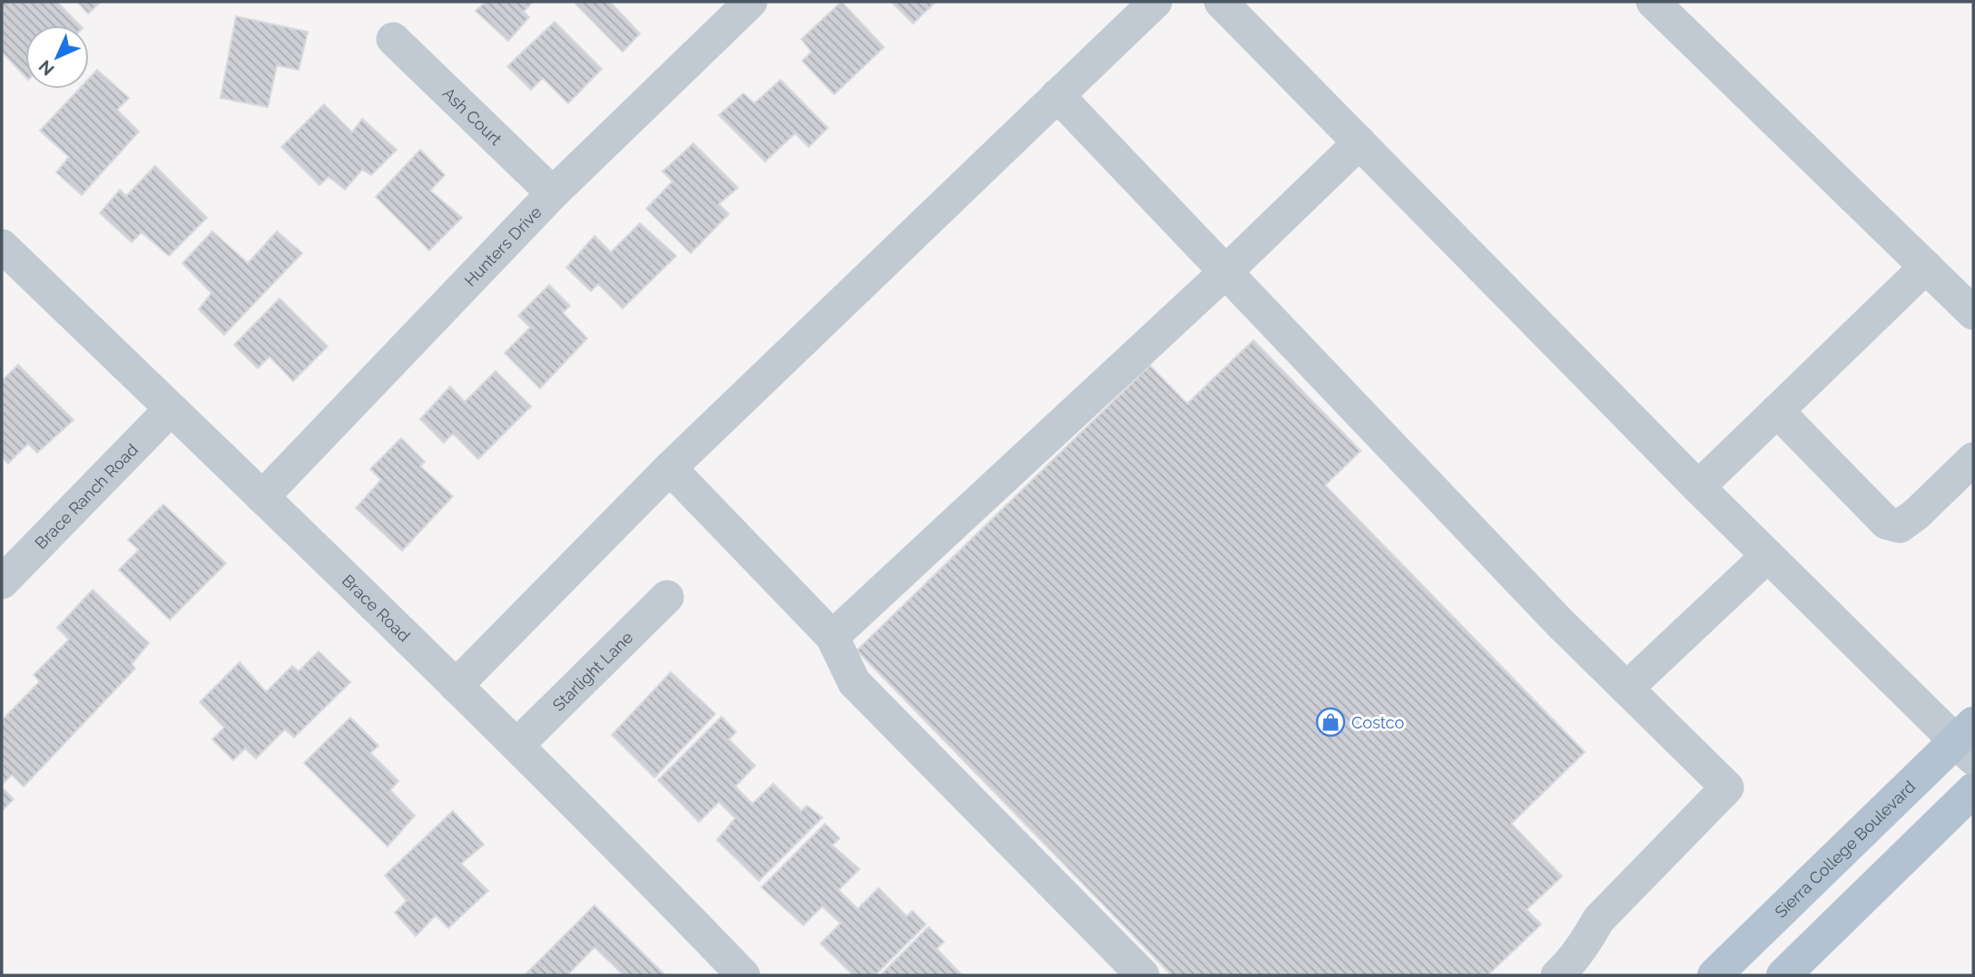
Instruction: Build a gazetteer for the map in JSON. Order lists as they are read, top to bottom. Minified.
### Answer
{"streets":{"main road":["Sierra College Boulevard"],"street":["Ash Court","Hunters Drive","Brace Ranch Road","Brace Road","Starlight Lane"]},"crossings":[["Ash Court","Hunters Drive"],["Hunters Drive","Brace Road"],["Brace Ranch Road","Brace Road"],["Brace Road","Starlight Lane"]],"places":{"shop":["Costco"]},"north":"bottom left"}
